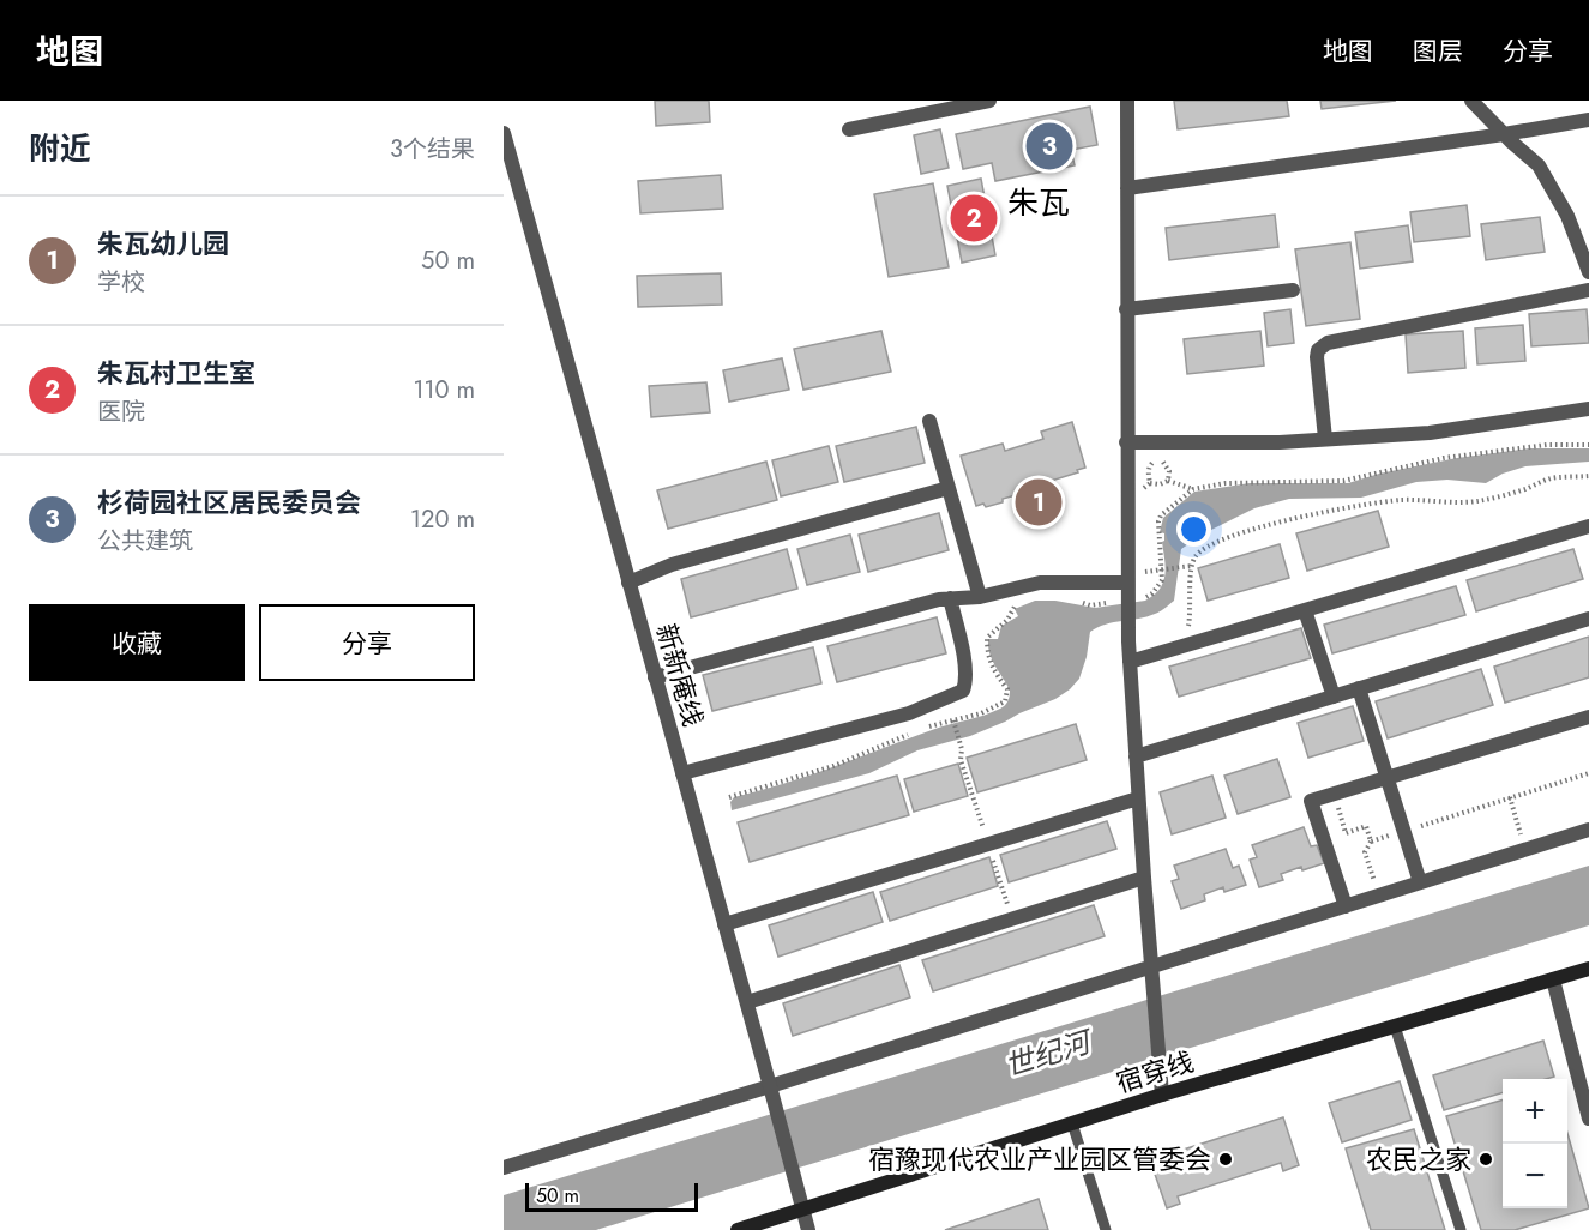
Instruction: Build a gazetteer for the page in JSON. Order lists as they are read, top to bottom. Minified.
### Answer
{"streets":{"main road":["宿穿线"],"street":["新新庵线"]},"crossings":[["新新庵线","宿穿线"]],"districts":["朱瓦"],"water":["世纪河"],"places":["宿豫现代农业产业园区管委会","农民之家"],"scale_bar":"50 m","page":{"header":"地图","nav":["地图","图层","分享"],"heading":["附近","3个结果"],"pins":["3","2","1"],"list":[{"mark":"1","name":"朱瓦幼儿园","note":"学校","value":"50 m"},{"mark":"2","name":"朱瓦村卫生室","note":"医院","value":"110 m"},{"mark":"3","name":"杉荷园社区居民委员会","note":"公共建筑","value":"120 m"}],"buttons":["收藏","分享"],"map_buttons":["+","−"],"scale":"50 m"}}
